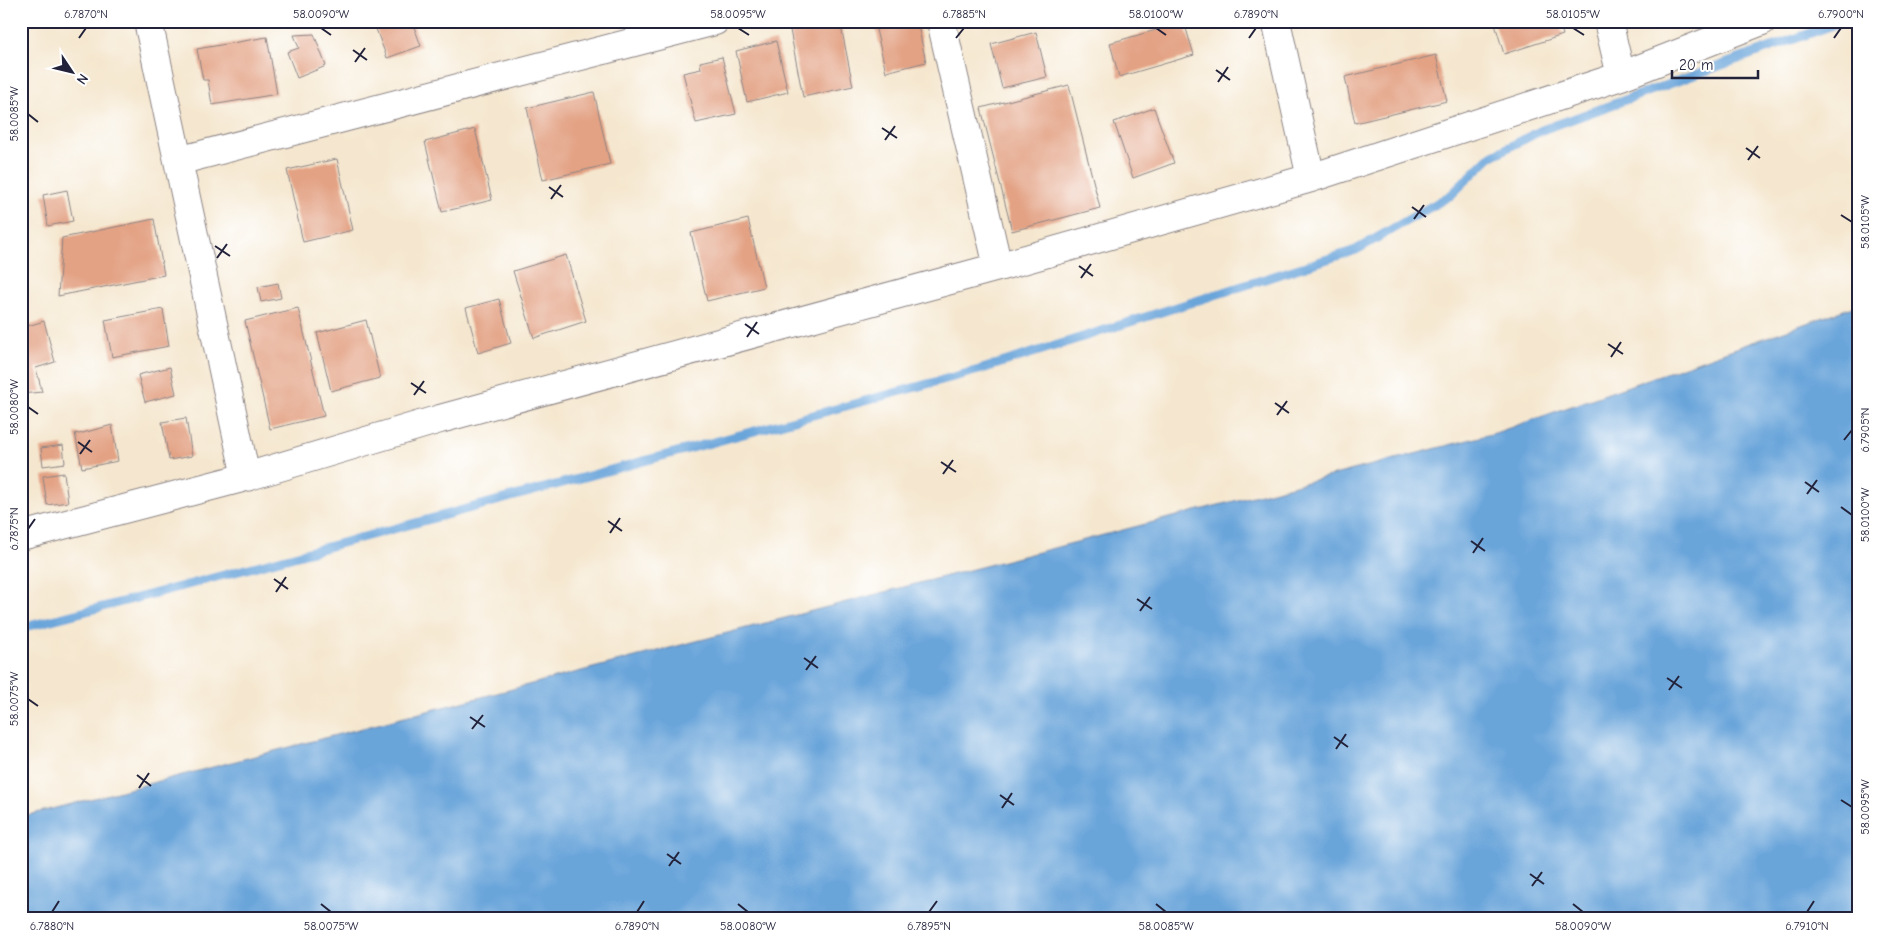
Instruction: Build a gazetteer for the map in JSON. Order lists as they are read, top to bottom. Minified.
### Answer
{"scale_bar":"20 m","north":"bottom right","coordinates":["6.7870°N","58.0090°W","58.0095°W","6.7885°N","58.0100°W","6.7890°N","58.0105°W","6.7900°N","58.0085°W","58.0080°W","6.7905°N","6.7875°N","58.0075°W","6.7880°N","6.7895°N","6.7910°N"]}
